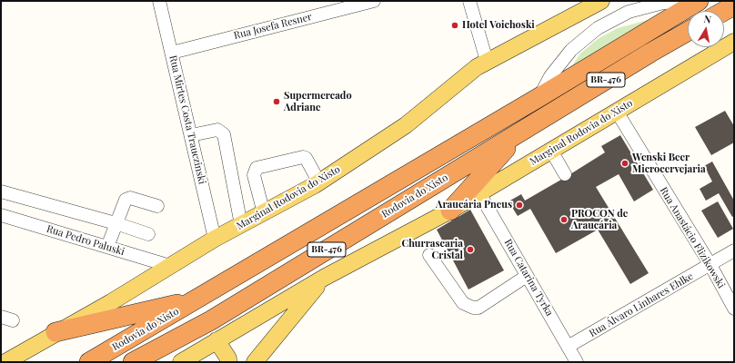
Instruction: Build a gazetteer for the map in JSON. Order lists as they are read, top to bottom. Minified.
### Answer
{"streets":{"highway":["BR-476","Rodovia do Xisto"],"main road":["Marginal Rodovia do Xisto"],"street":["Rua Josefa Resner","Rua Mirtes Costa Trauczinski","Rua Anastácio Flizikowski","Rua Pedro Paluski","Rua Catarina Tyrka","Rua Álvaro Linhares Ehlke"]},"crossings":[["Rua Josefa Resner","Rua Mirtes Costa Trauczinski"],["Rua Mirtes Costa Trauczinski","Marginal Rodovia do Xisto"],["Marginal Rodovia do Xisto","Rua Anastácio Flizikowski"],["Marginal Rodovia do Xisto","Rua Pedro Paluski"],["Marginal Rodovia do Xisto","Rua Catarina Tyrka"],["Rua Anastácio Flizikowski","Rua Álvaro Linhares Ehlke"],["Rua Catarina Tyrka","Rua Álvaro Linhares Ehlke"]],"places":["Hotel Voichoski","Supermercado Adriane","Wenski Beer Microcervejaria","Araucária Pneus","PROCON de Araucária","Churrascaria Cristal"],"north":"top"}
